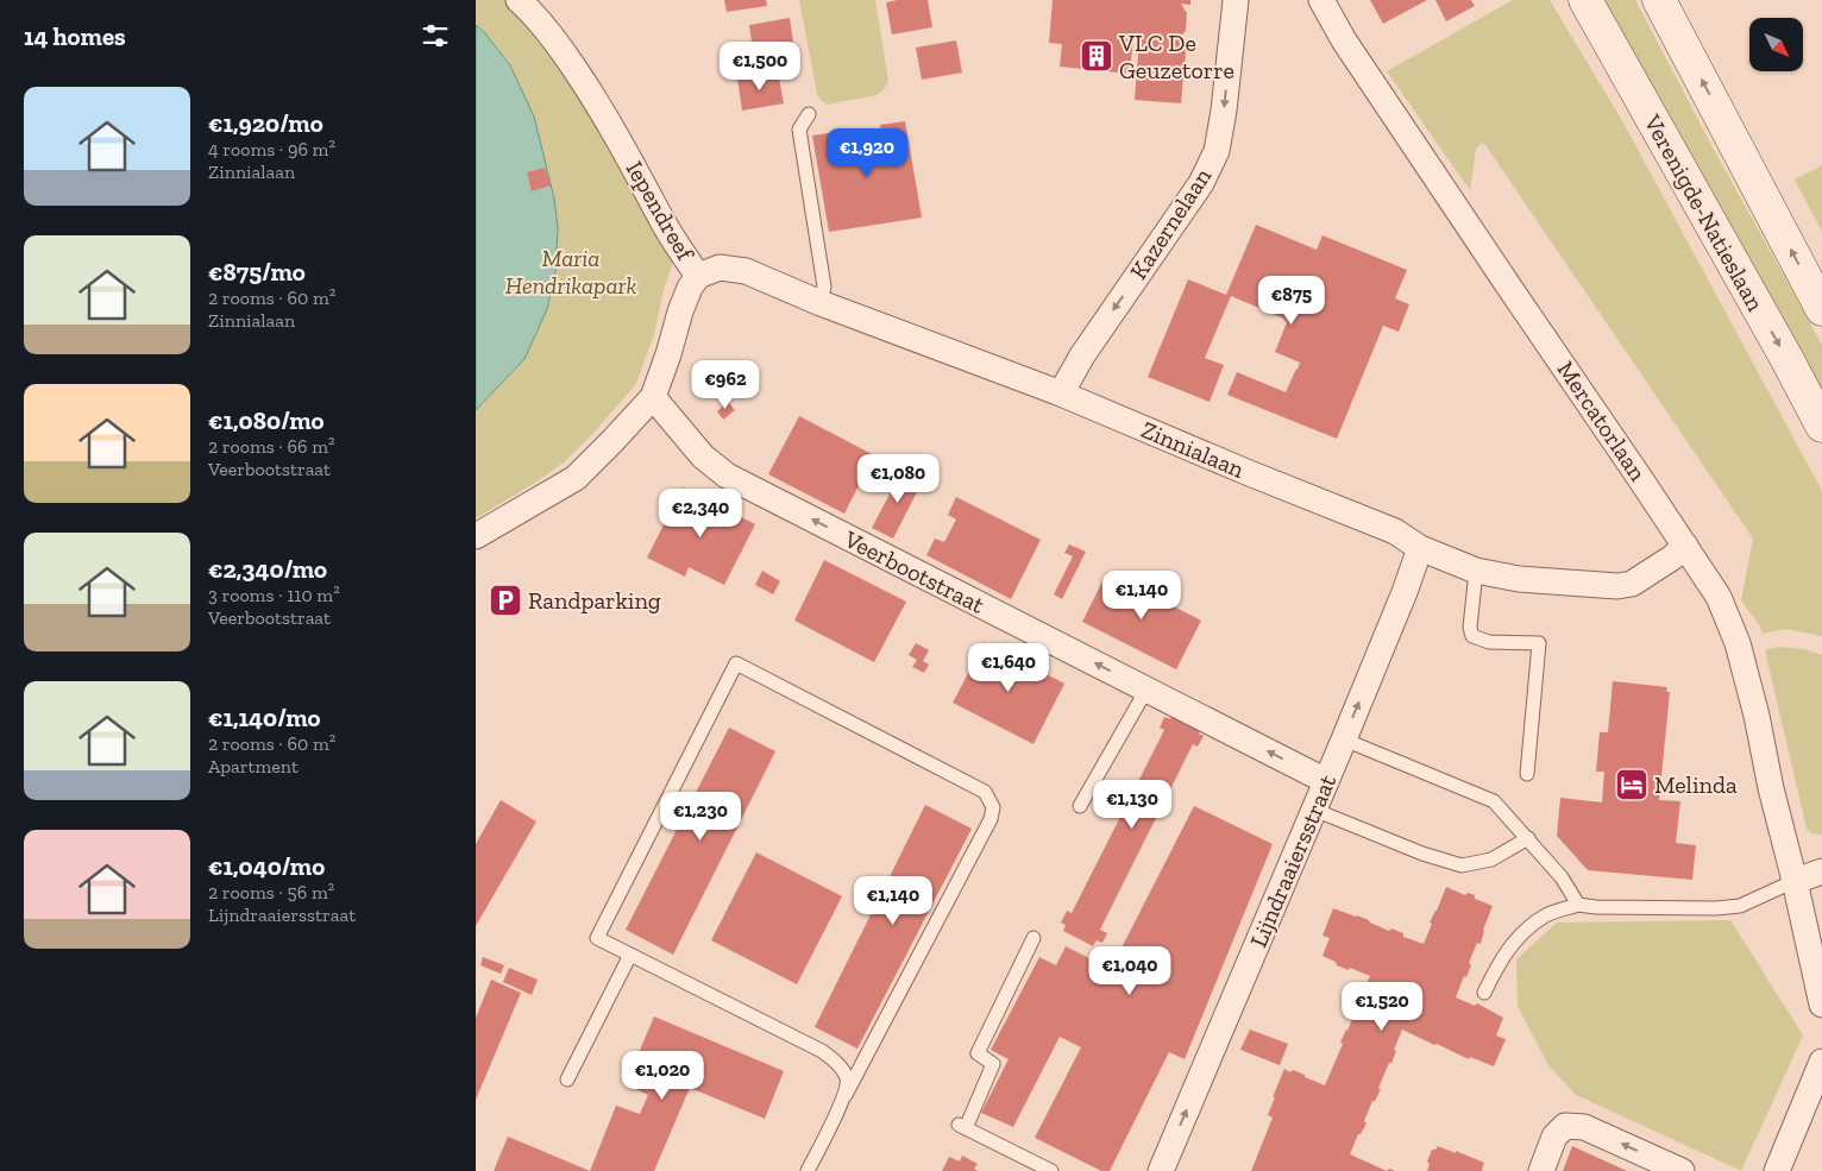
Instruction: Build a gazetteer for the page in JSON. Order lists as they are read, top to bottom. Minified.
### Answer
{"streets":{"main road":["Verenigde-Natieslaan"],"street":["Iependreef","Kazernelaan","Mercatorlaan","Zinnialaan","Veerbootstraat","Lijndraaiersstraat"]},"crossings":[["Iependreef","Zinnialaan"],["Iependreef","Veerbootstraat"],["Kazernelaan","Zinnialaan"],["Mercatorlaan","Zinnialaan"],["Zinnialaan","Lijndraaiersstraat"],["Veerbootstraat","Lijndraaiersstraat"]],"one_way":["Kazernelaan","Veerbootstraat","Lijndraaiersstraat"],"parks":["Maria Hendrikapark"],"places":{"building":["VLC De Geuzetorre"],"parking":["Randparking"],"hotel":["Melinda"]},"north":"bottom right","page":{"heading":"14 homes","price":["€1,500","€1,920","€875","€962","€1,080","€2,340","€1,140","€1,640","€1,130","€1,230","€1,140","€1,040","€1,520","€1,020"],"list":[{"name":"€1,920/mo","note":"4 rooms · 96 m² · Zinnialaan"},{"name":"€875/mo","note":"2 rooms · 60 m² · Zinnialaan"},{"name":"€1,080/mo","note":"2 rooms · 66 m² · Veerbootstraat"},{"name":"€2,340/mo","note":"3 rooms · 110 m² · Veerbootstraat"},{"name":"€1,140/mo","note":"2 rooms · 60 m² · Apartment"},{"name":"€1,040/mo","note":"2 rooms · 56 m² · Lijndraaiersstraat"}]}}
